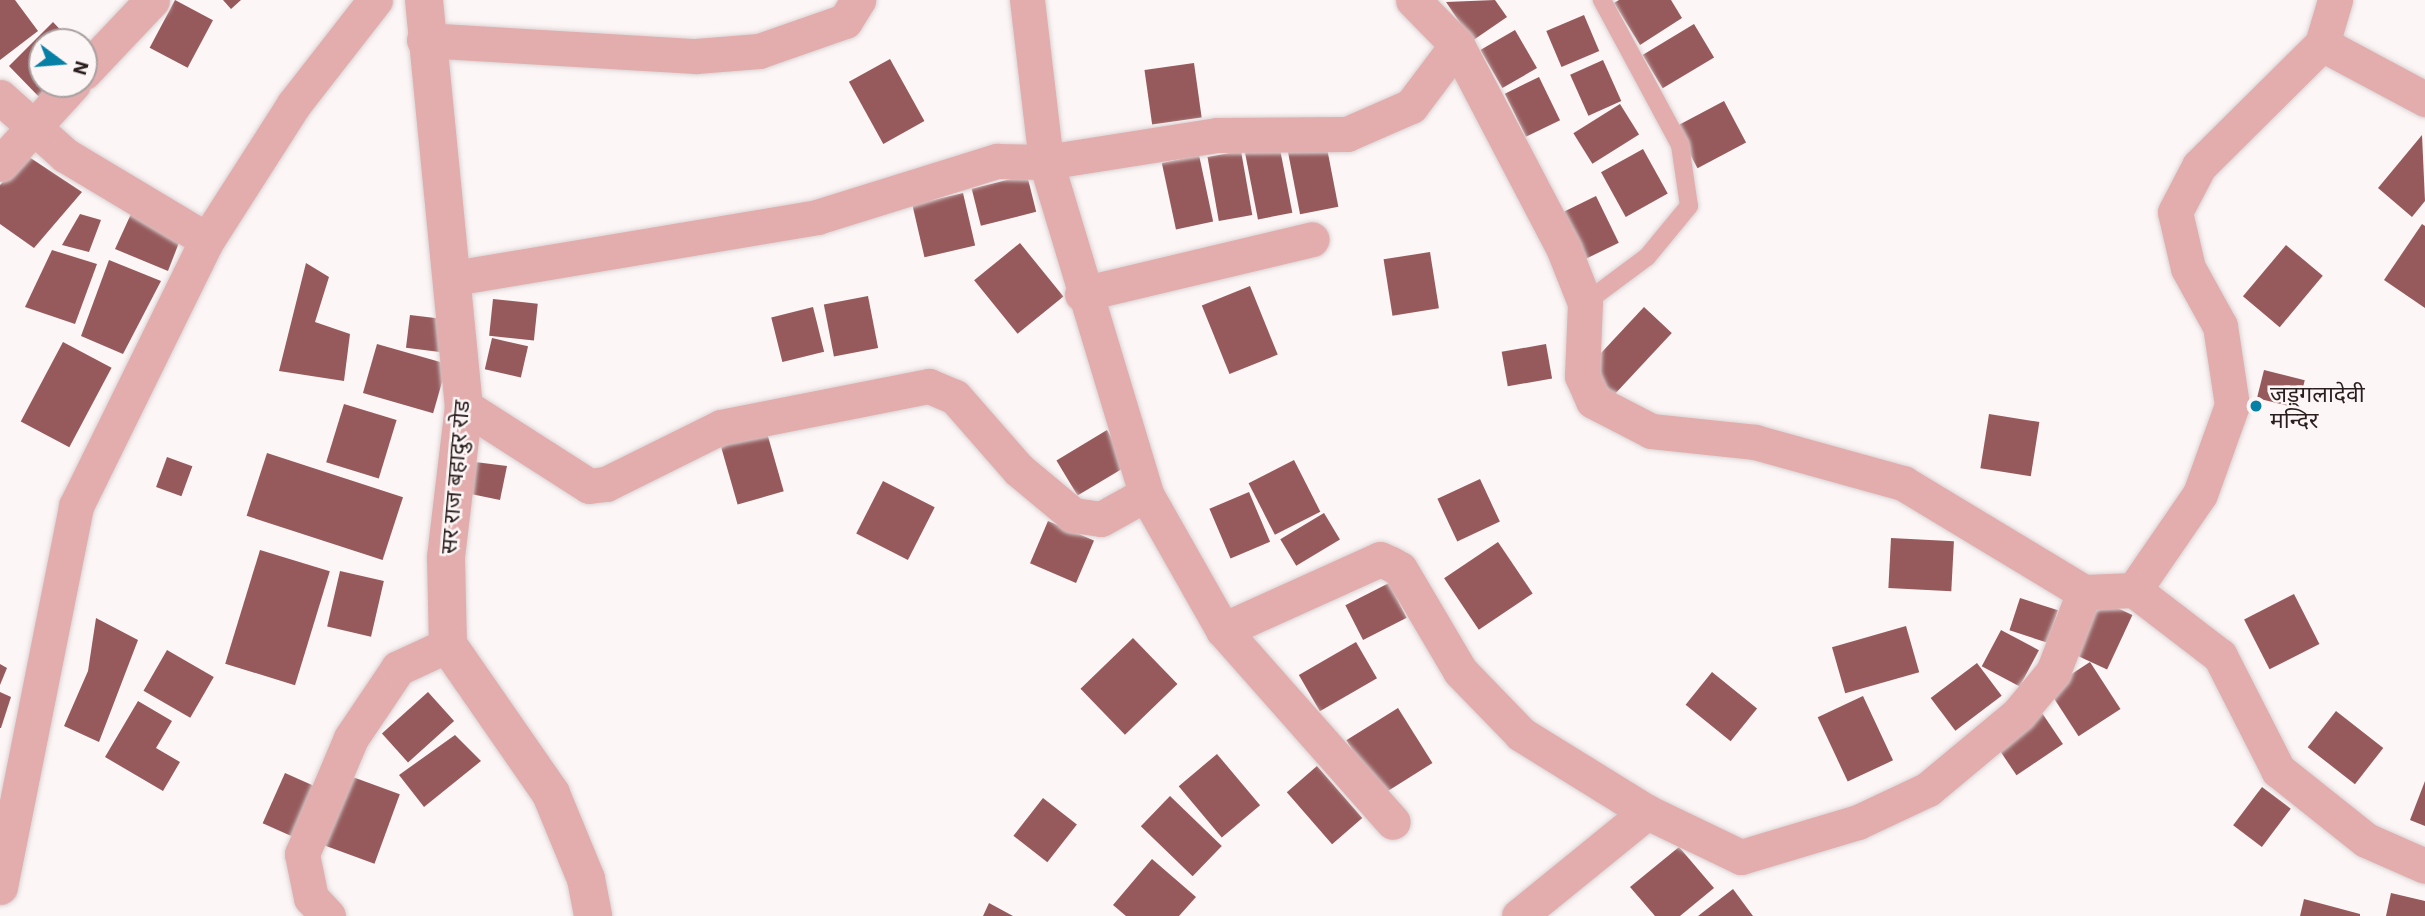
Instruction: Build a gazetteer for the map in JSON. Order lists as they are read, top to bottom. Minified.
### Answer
{"streets":{"street":["सर राज बहादुर रोड"]},"places":["जड़्गलादेवी मन्दिर"],"north":"right"}
